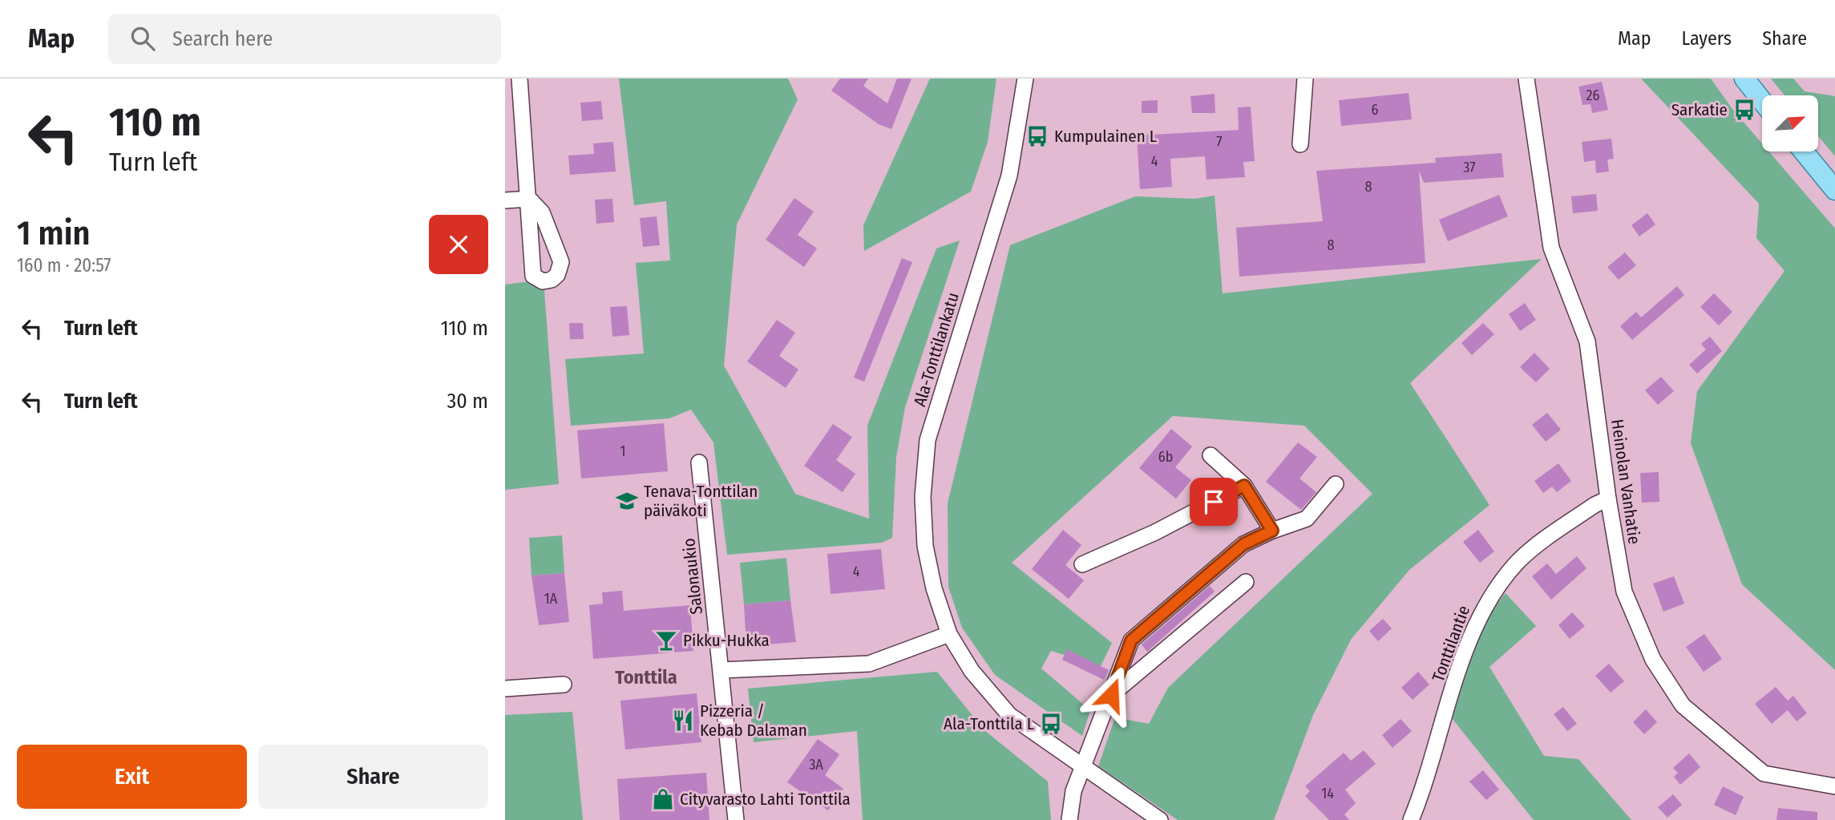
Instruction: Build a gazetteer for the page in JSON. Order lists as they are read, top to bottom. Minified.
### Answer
{"streets":{"street":["Ala-Tonttilankatu","Heinolan Vanhatie","Salonaukio","Tonttilantie"]},"crossings":[["Heinolan Vanhatie","Tonttilantie"]],"districts":["Tonttila"],"places":{"bus stop":["Sarkatie","Kumpulainen L","Ala-Tonttila L"],"school or university":["Tenava-Tonttilan päiväkoti"],"bar":["Pikku-Hukka"],"restaurant":["Pizzeria / Kebab Dalaman"],"shop":["Cityvarasto Lahti Tonttila"]},"house_numbers":["26","6","7","4","37","8","8","1","6b","4","1A","3A","14"],"north":"top right","page":{"header":"Map","search":"Search here","nav":["Map","Layers","Share"],"turn":["110 m","Turn left"],"heading":["1 min","160 m · 20:57"],"list":[{"name":"Turn left","value":"110 m"},{"name":"Turn left","value":"30 m"}],"buttons":["Exit","Share"]}}
